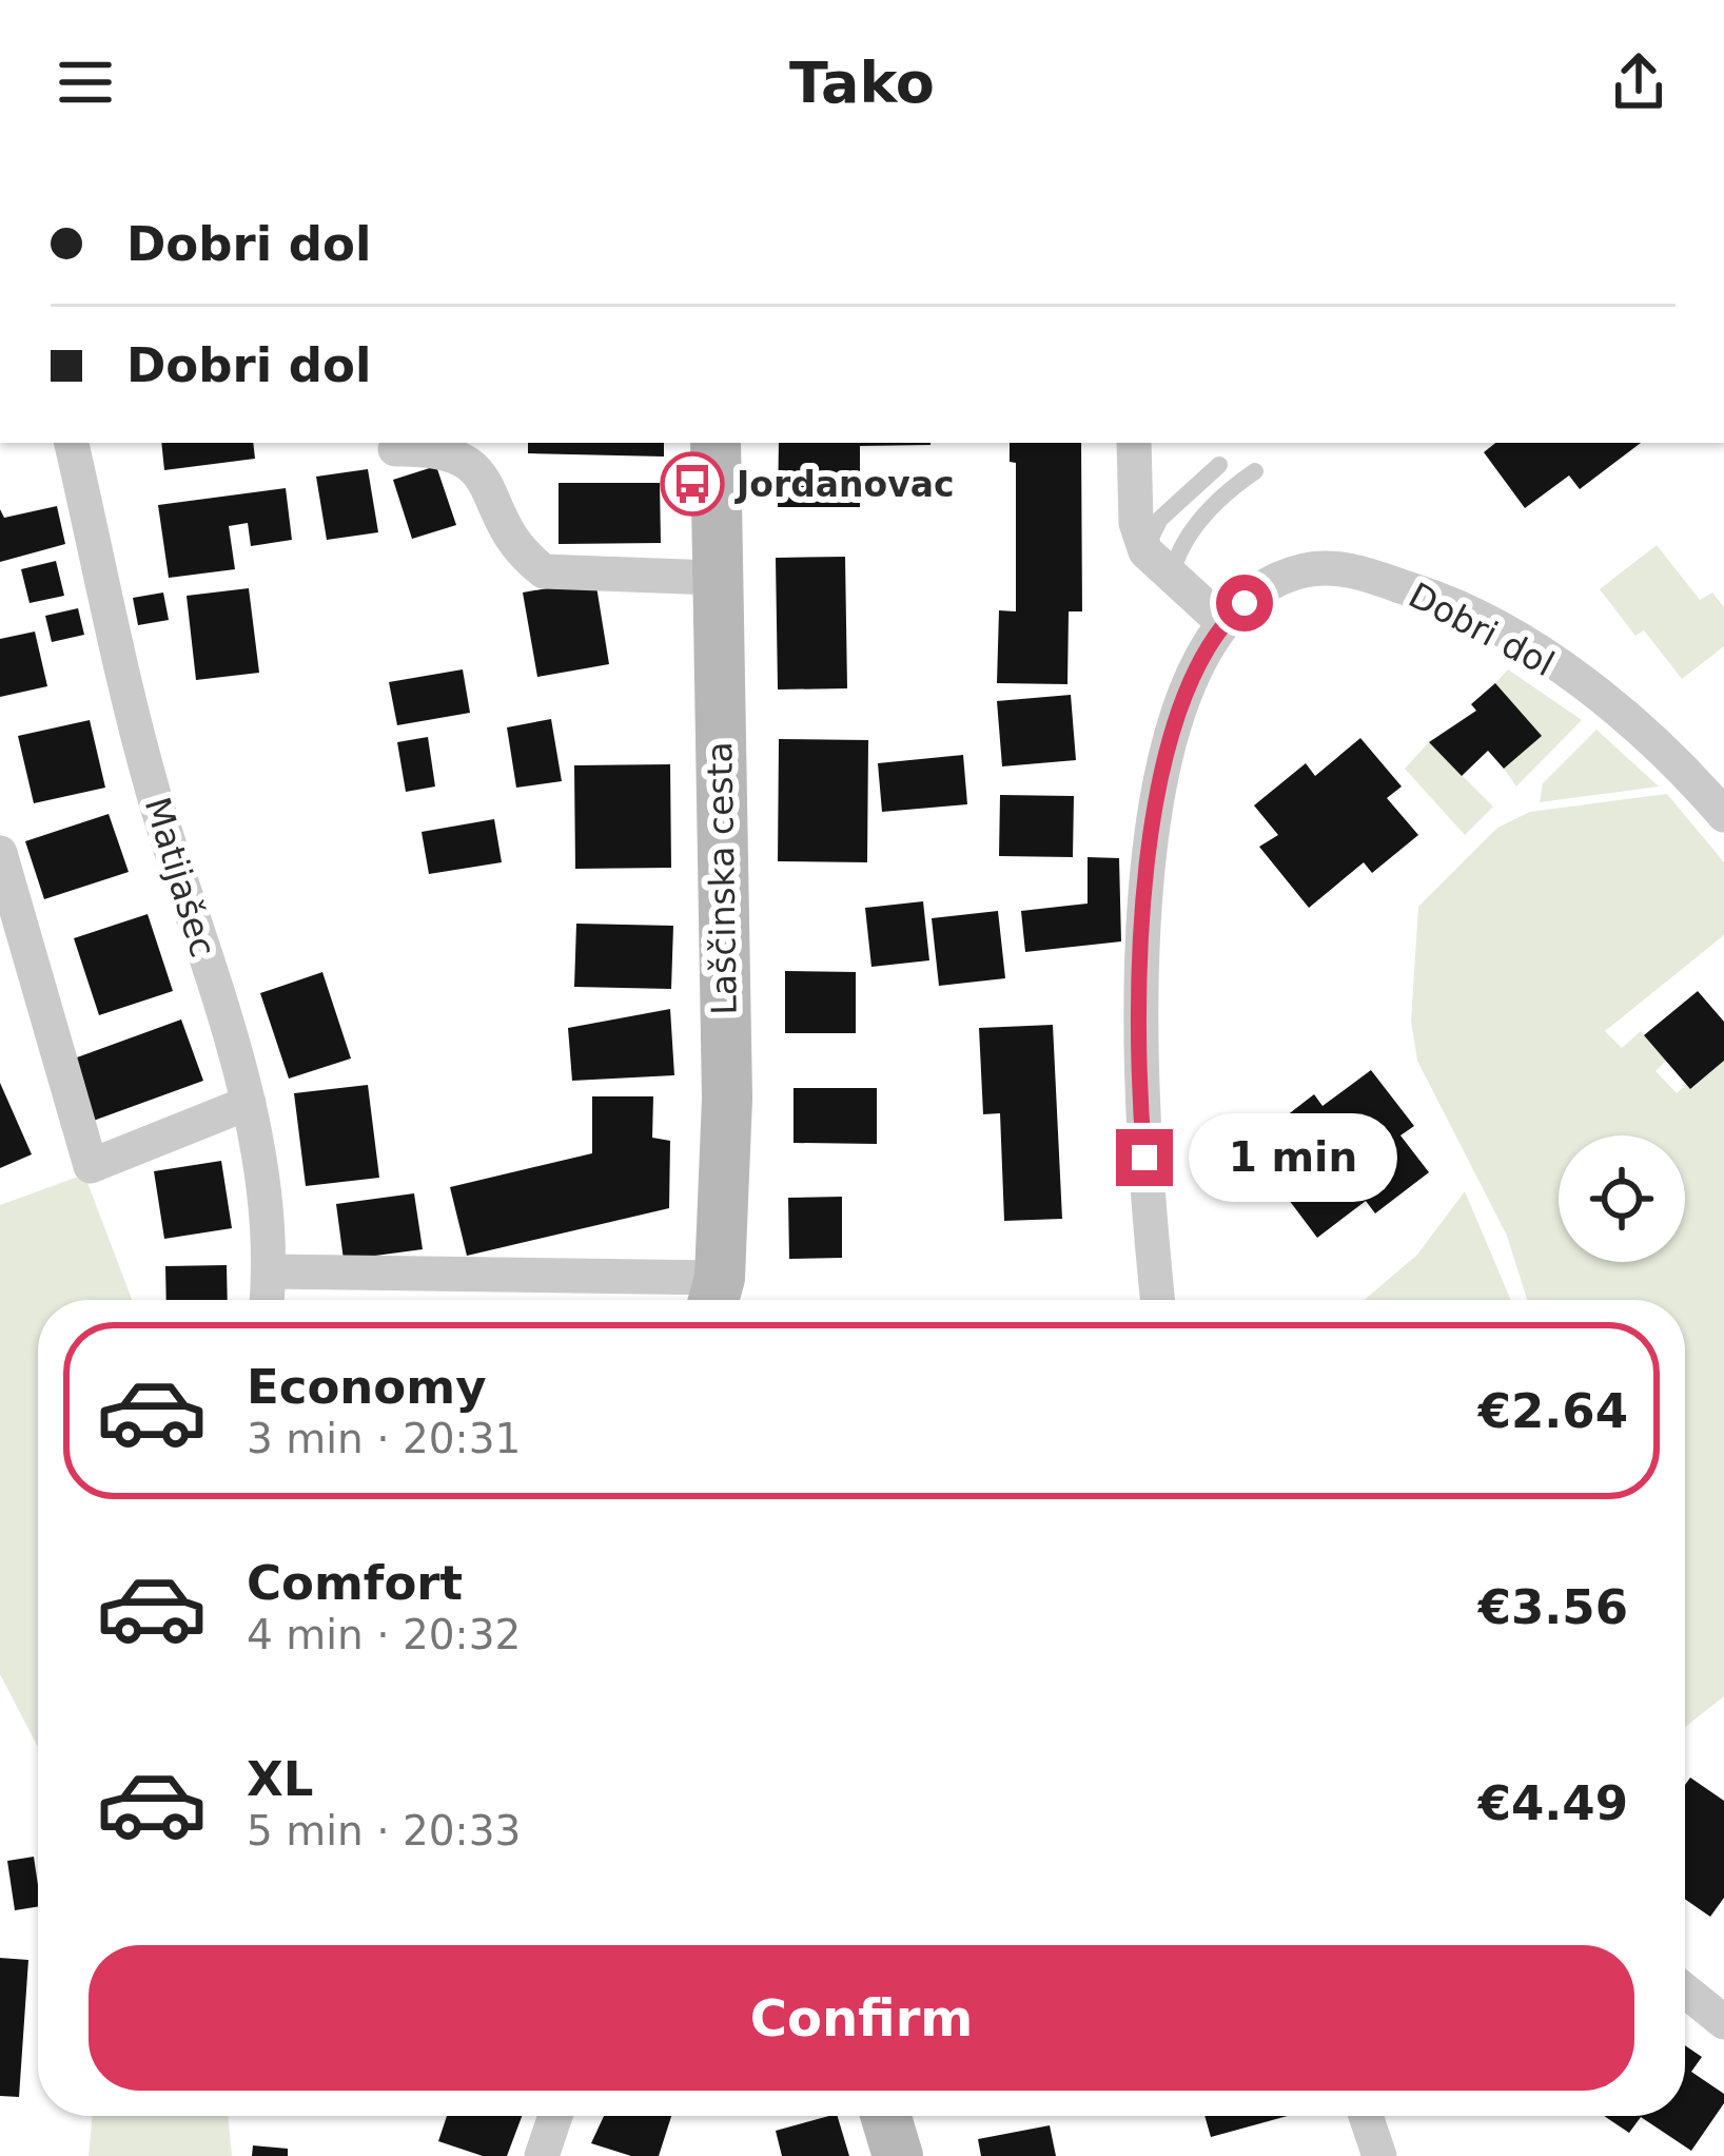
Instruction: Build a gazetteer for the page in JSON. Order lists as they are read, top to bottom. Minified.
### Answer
{"streets":{"main road":["Laščinska cesta"],"street":["Dobri dol","Matijašec"]},"places":{"bus stop":["Jordanovac"]},"page":{"header":"Tako","banner":["Dobri dol","Dobri dol"],"bubble":"1 min","list":[{"name":"Economy","note":"3 min · 20:31","value":"€2.64"},{"name":"Comfort","note":"4 min · 20:32","value":"€3.56"},{"name":"XL","note":"5 min · 20:33","value":"€4.49"}],"buttons":"Confirm"}}
